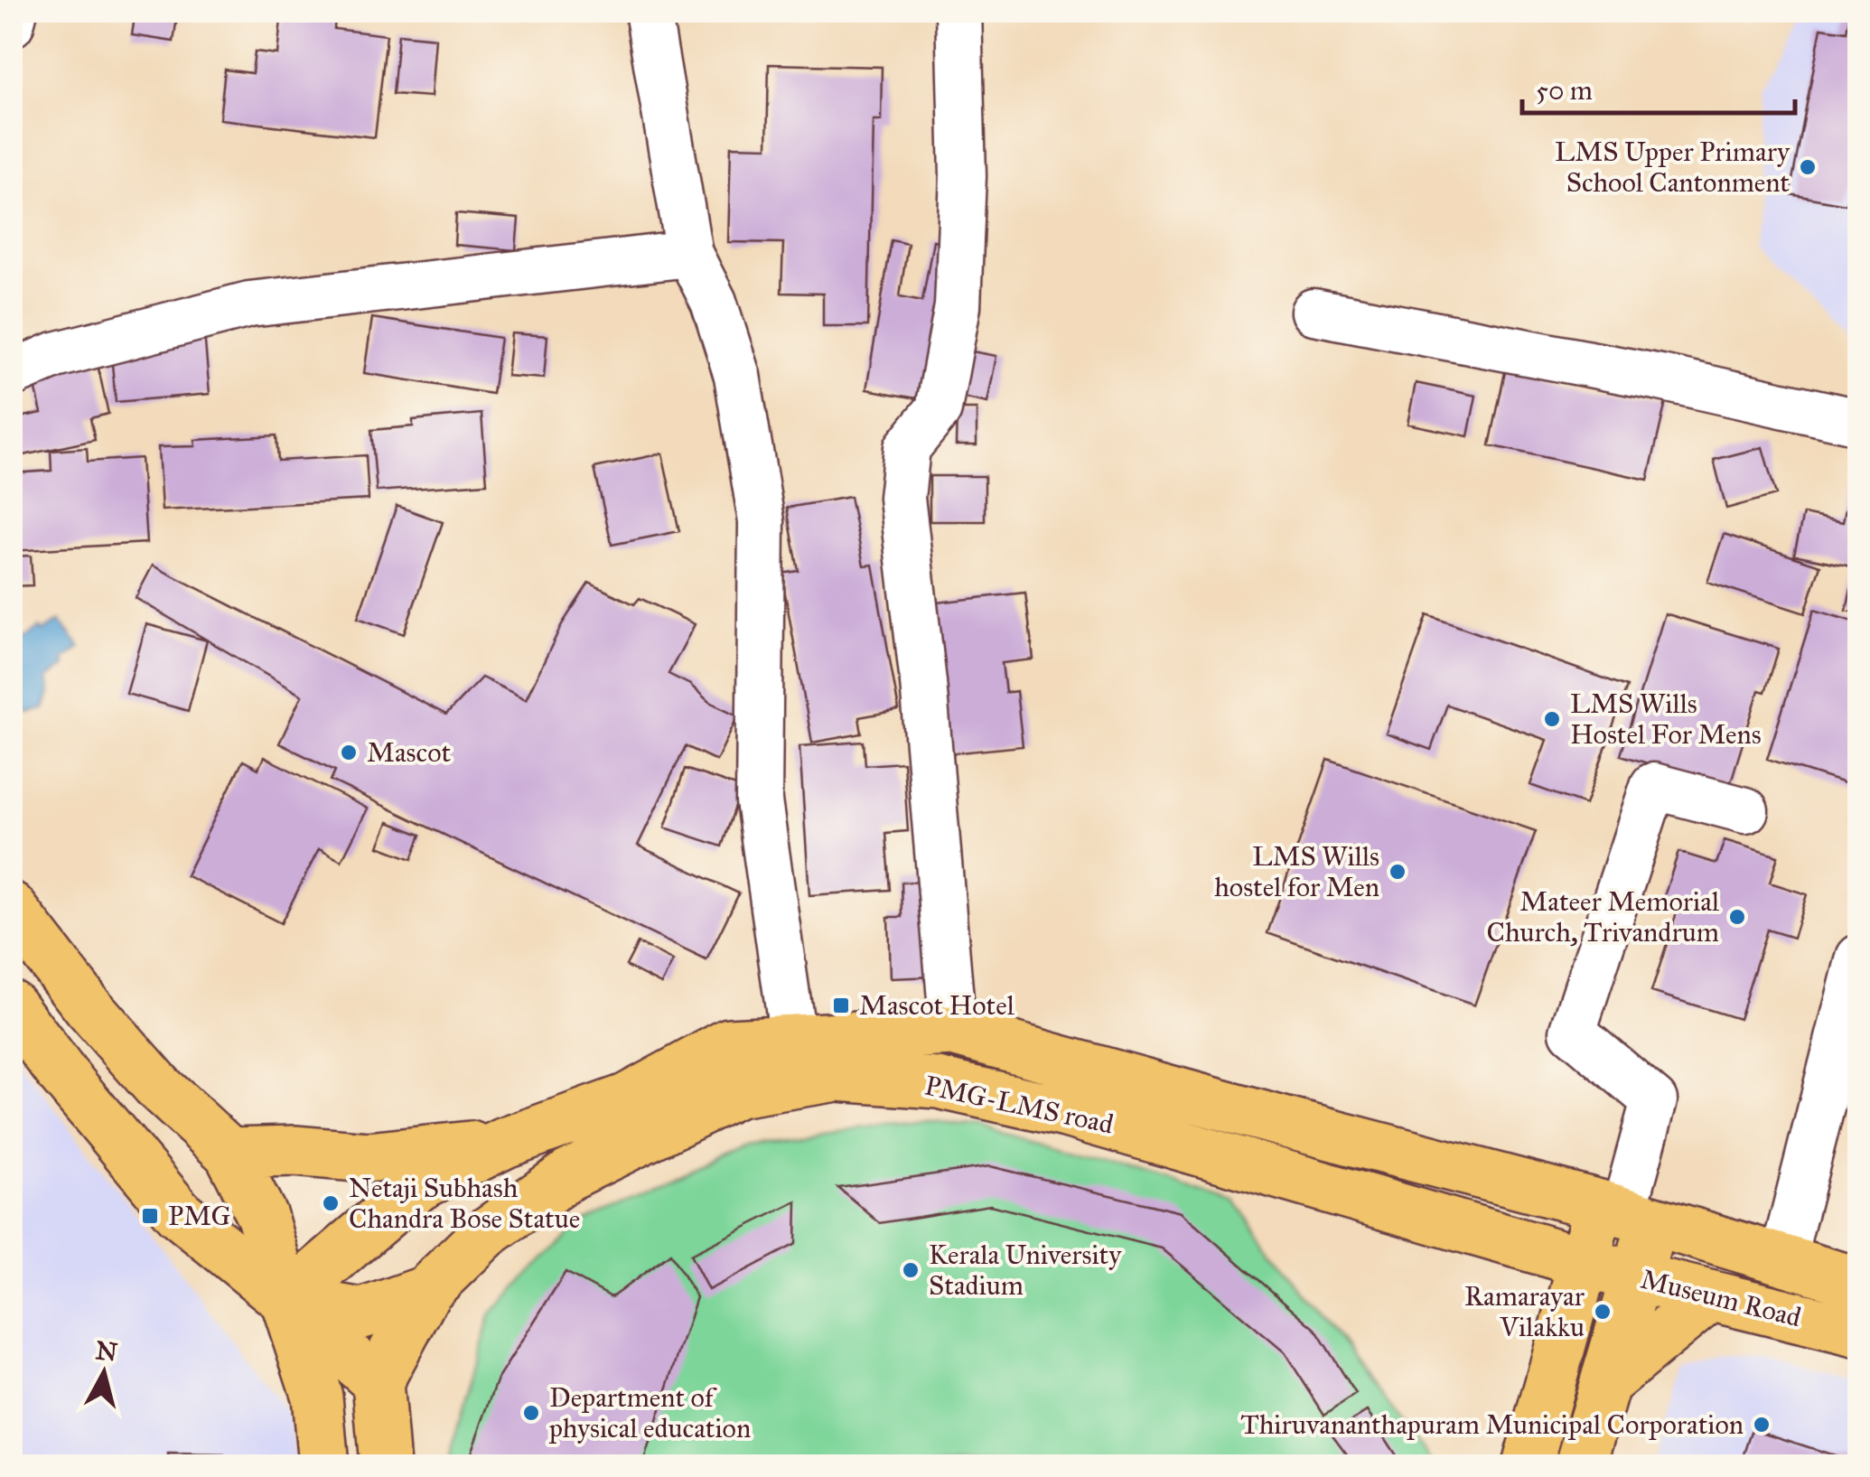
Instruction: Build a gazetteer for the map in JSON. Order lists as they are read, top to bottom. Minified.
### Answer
{"streets":{"main road":["PMG-LMS road","Museum Road"]},"crossings":[["PMG-LMS road","Museum Road"]],"places":{"other":["LMS Upper Primary School Cantonment","LMS Wills Hostel For Mens","Mascot","LMS Wills hostel for Men","Mateer Memorial Church, Trivandrum","Netaji Subhash Chandra Bose Statue","Kerala University Stadium","Ramarayar Vilakku","Department of physical education","Thiruvananthapuram Municipal Corporation"],"transit":["Mascot Hotel","PMG"]},"scale_bar":"50 m","north":"top"}
